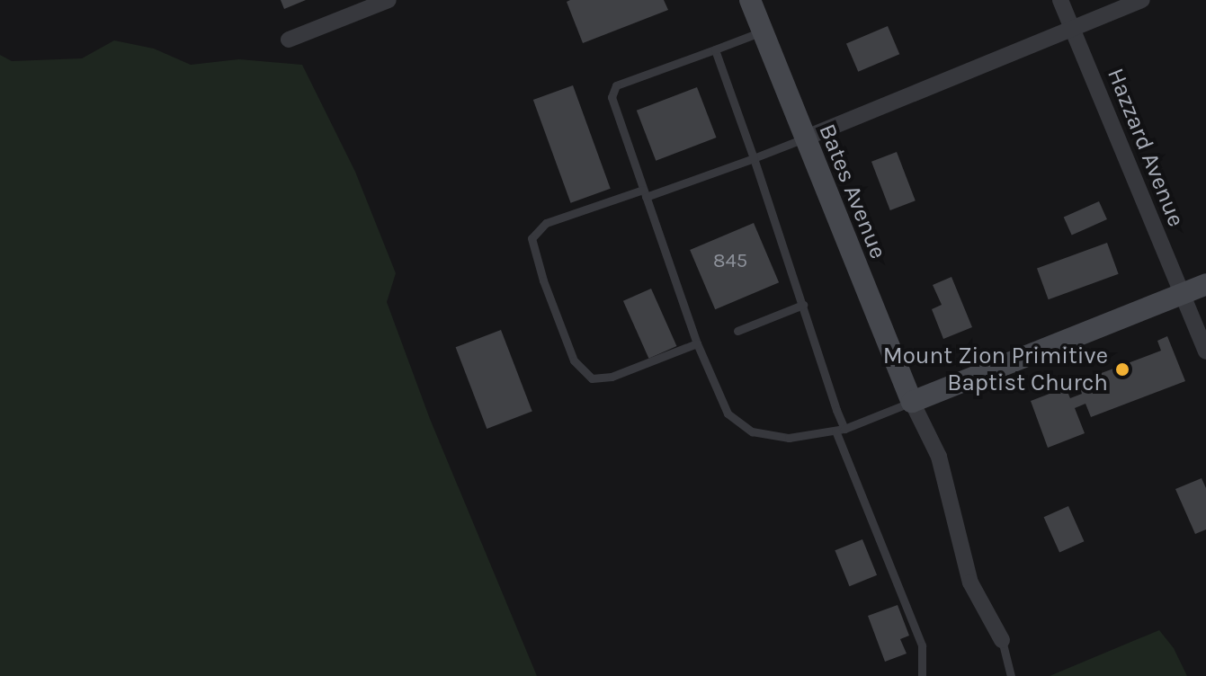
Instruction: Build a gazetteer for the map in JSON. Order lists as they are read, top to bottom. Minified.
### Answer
{"streets":{"street":["Hazzard Avenue","Bates Avenue"]},"places":["Mount Zion Primitive Baptist Church"],"house_numbers":["845"]}
